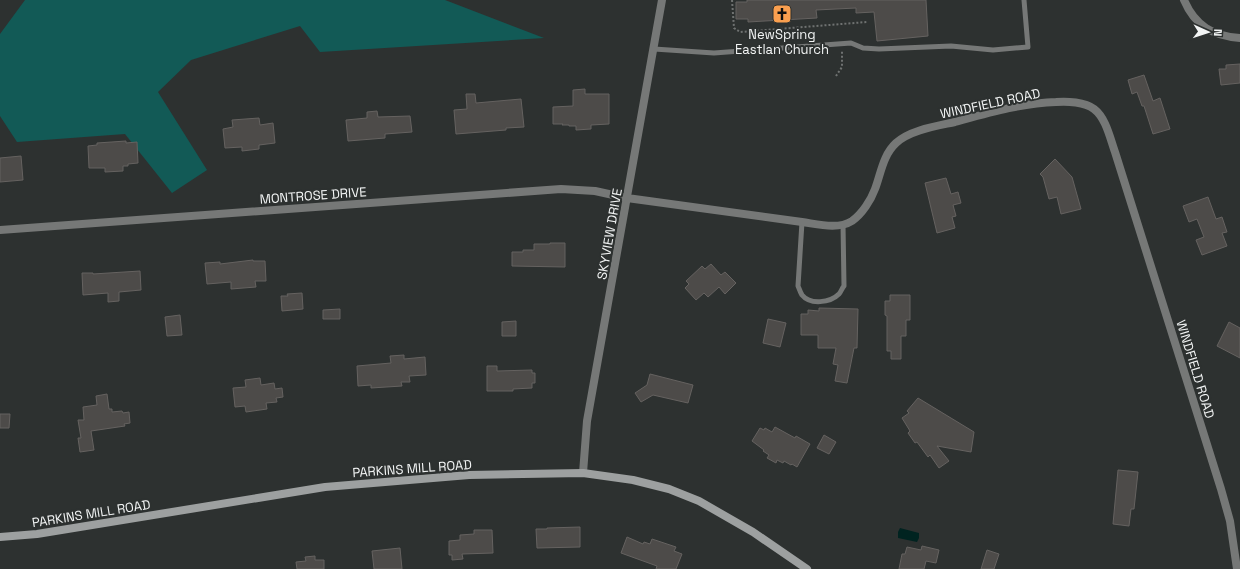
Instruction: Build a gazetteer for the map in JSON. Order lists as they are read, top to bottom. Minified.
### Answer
{"streets":{"street":["WINDFIELD ROAD","MONTROSE DRIVE","SKYVIEW DRIVE","PARKINS MILL ROAD"]},"crossings":[["WINDFIELD ROAD","MONTROSE DRIVE"],["WINDFIELD ROAD","SKYVIEW DRIVE"],["MONTROSE DRIVE","SKYVIEW DRIVE"],["SKYVIEW DRIVE","PARKINS MILL ROAD"]],"places":{"church":["NewSpring Eastlan Church"]},"north":"right"}
